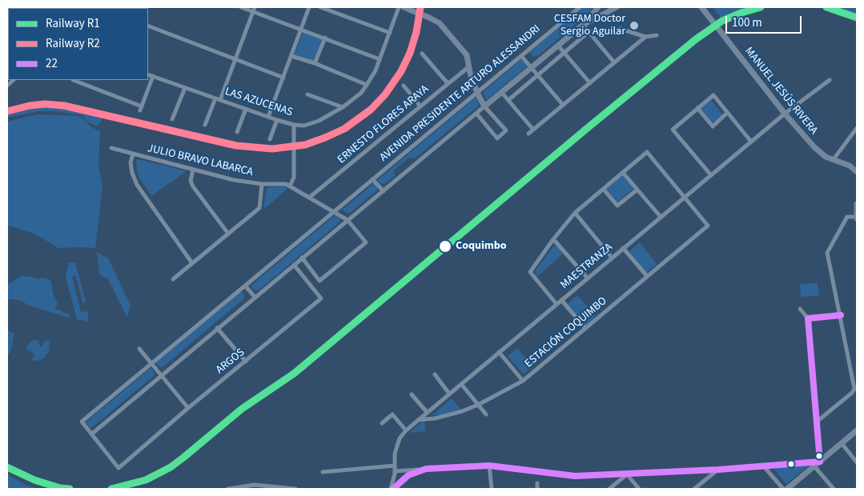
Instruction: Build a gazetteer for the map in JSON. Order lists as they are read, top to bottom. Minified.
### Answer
{"streets":{"main road":["MANUEL JESÚS RIVERA"],"street":["AVENIDA PRESIDENTE ARTURO ALESSANDRI","LAS AZUCENAS","ERNESTO FLORES ARAYA","JULIO BRAVO LABARCA","MAESTRANZA","ESTACIÓN COQUIMBO","ARGOS"]},"crossings":[["MANUEL JESÚS RIVERA","MAESTRANZA"],["AVENIDA PRESIDENTE ARTURO ALESSANDRI","JULIO BRAVO LABARCA"],["AVENIDA PRESIDENTE ARTURO ALESSANDRI","ARGOS"],["ERNESTO FLORES ARAYA","JULIO BRAVO LABARCA"],["MAESTRANZA","ESTACIÓN COQUIMBO"]],"places":["CESFAM Doctor Sergio Aguilar","Coquimbo"],"lines":["rail line R1","rail line R2","transit line 22"],"legend":["Railway R1","Railway R2","22"],"scale_bar":"100 m"}
